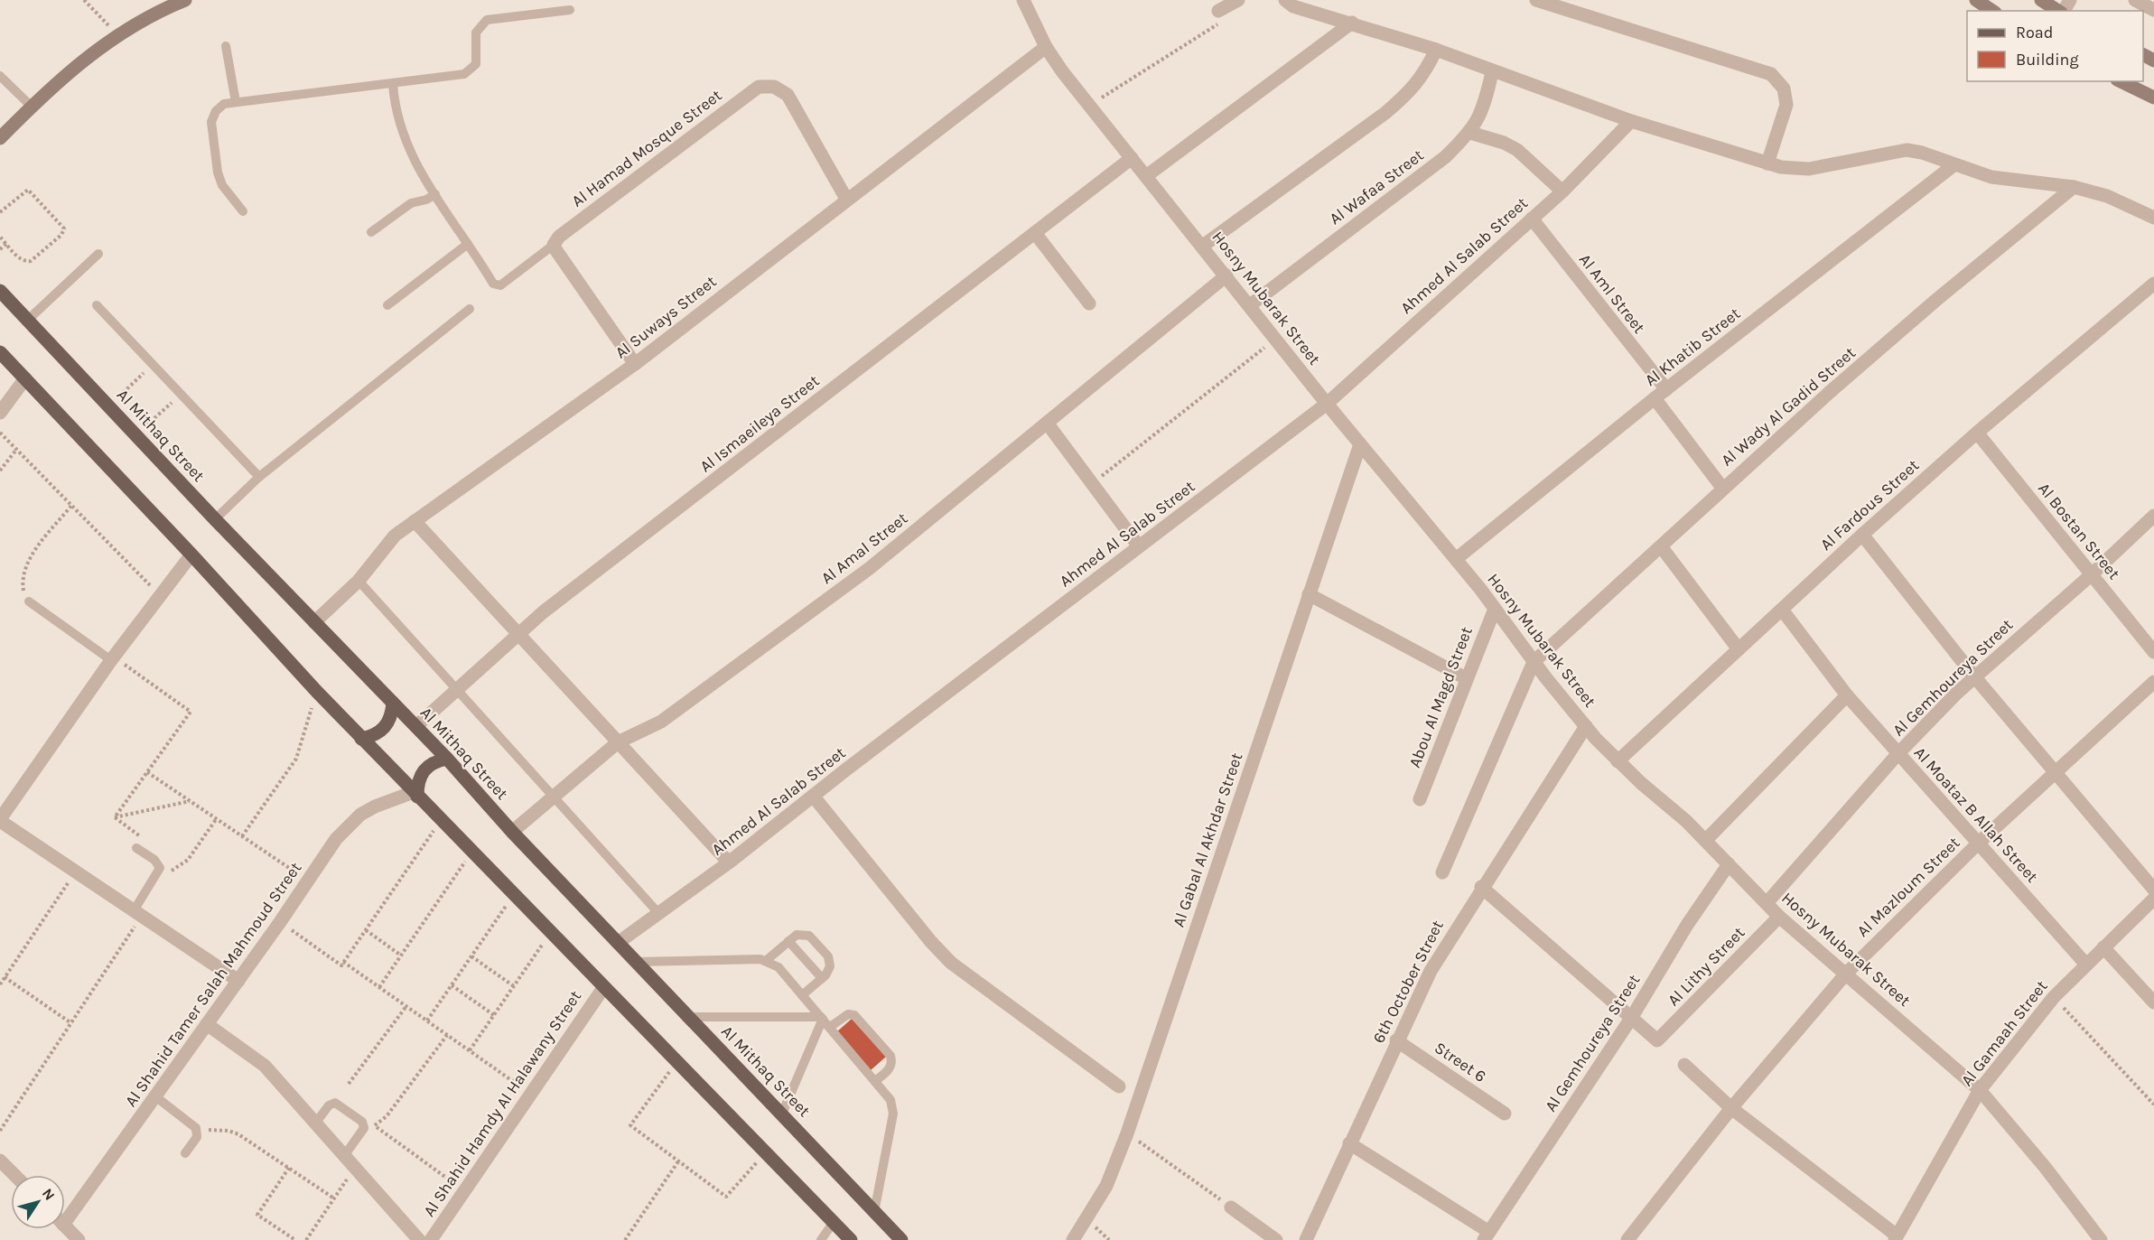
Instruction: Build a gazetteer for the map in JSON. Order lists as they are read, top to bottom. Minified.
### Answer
{"streets":{"main road":["Al Mithaq Street"],"street":["Al Hamad Mosque Street","Al Wafaa Street","Ahmed Al Salab Street","Al Aml Street","Hosny Mubarak Street","Al Suways Street","Al Khatib Street","Al Wady Al Gadid Street","Al Ismaeileya Street","Al Fardous Street","Al Bostan Street","Al Amal Street","Al Gemhoureya Street","Abou Al Magd Street","Al Moataz B Allah Street","Al Gabal Al Akhdar Street","Al Mazloum Street","Al Lithy Street","6th October Street","Al Shahid Tamer Salah Mahmoud Street","Al Gamaah Street","Street 6","Al Shahid Hamdy Al Halawany Street"]},"crossings":[["Al Hamad Mosque Street","Al Suways Street"],["Al Wafaa Street","Hosny Mubarak Street"],["Ahmed Al Salab Street","Al Aml Street"],["Ahmed Al Salab Street","Hosny Mubarak Street"],["Ahmed Al Salab Street","Al Mithaq Street"],["Al Aml Street","Al Khatib Street"],["Hosny Mubarak Street","Al Suways Street"],["Hosny Mubarak Street","Al Khatib Street"],["Hosny Mubarak Street","Al Wady Al Gadid Street"],["Hosny Mubarak Street","Al Ismaeileya Street"],["Hosny Mubarak Street","Al Fardous Street"],["Hosny Mubarak Street","Al Amal Street"],["Hosny Mubarak Street","Al Gemhoureya Street"],["Hosny Mubarak Street","Abou Al Magd Street"],["Hosny Mubarak Street","Al Gabal Al Akhdar Street"],["Hosny Mubarak Street","Al Mazloum Street"],["Hosny Mubarak Street","Al Lithy Street"],["Hosny Mubarak Street","6th October Street"],["Hosny Mubarak Street","Al Gamaah Street"],["Al Suways Street","Al Mithaq Street"],["Al Ismaeileya Street","Al Mithaq Street"],["Al Mithaq Street","Al Amal Street"],["Al Fardous Street","Al Bostan Street"],["Al Fardous Street","Al Moataz B Allah Street"],["Al Bostan Street","Al Gemhoureya Street"],["Al Gemhoureya Street","Al Moataz B Allah Street"],["Al Gemhoureya Street","Al Lithy Street"],["Al Moataz B Allah Street","Al Mazloum Street"],["Al Moataz B Allah Street","Al Gamaah Street"],["6th October Street","Street 6"]],"legend":["Road","Building"],"north":"top right"}
